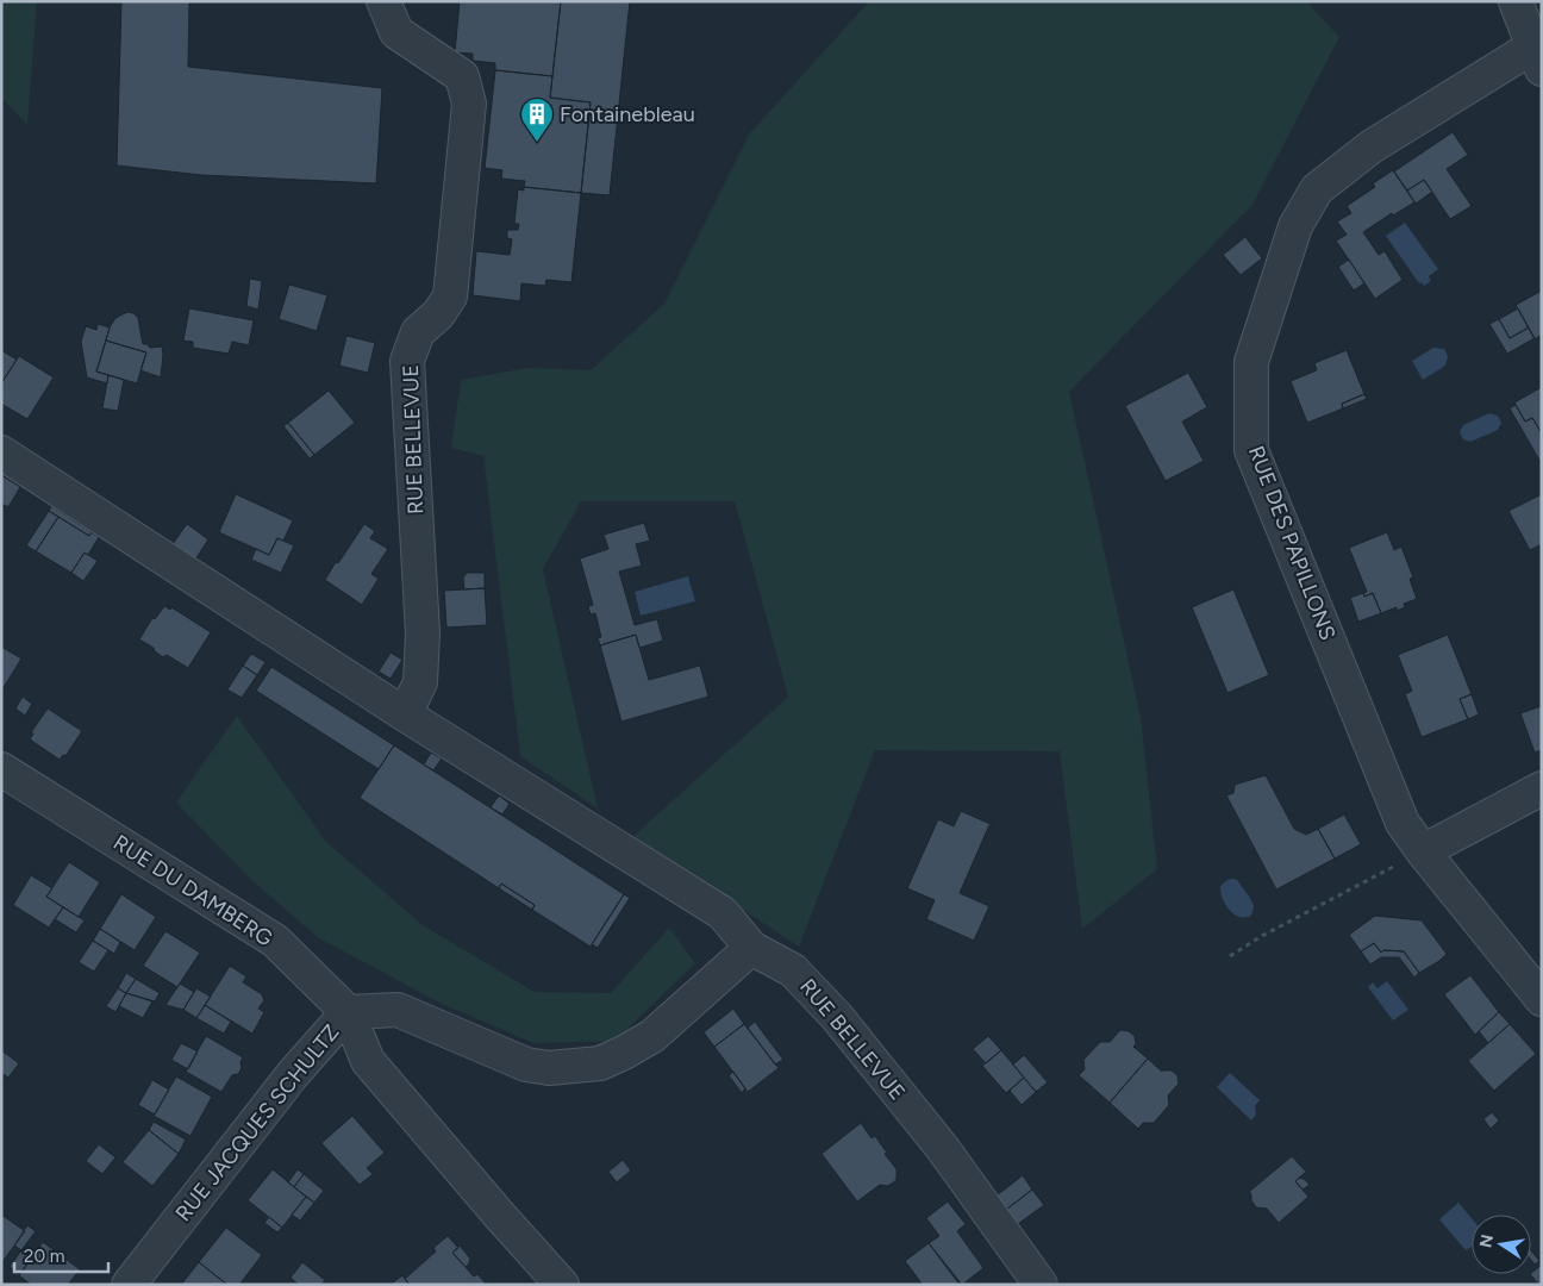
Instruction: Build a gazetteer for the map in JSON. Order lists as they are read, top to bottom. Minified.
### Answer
{"streets":{"street":["RUE BELLEVUE","RUE DES PAPILLONS","RUE DU DAMBERG","RUE JACQUES SCHULTZ"]},"crossings":[["RUE BELLEVUE","RUE JACQUES SCHULTZ"],["RUE DU DAMBERG","RUE JACQUES SCHULTZ"]],"places":{"building":["Fontainebleau"]},"scale_bar":"20 m","north":"left"}
